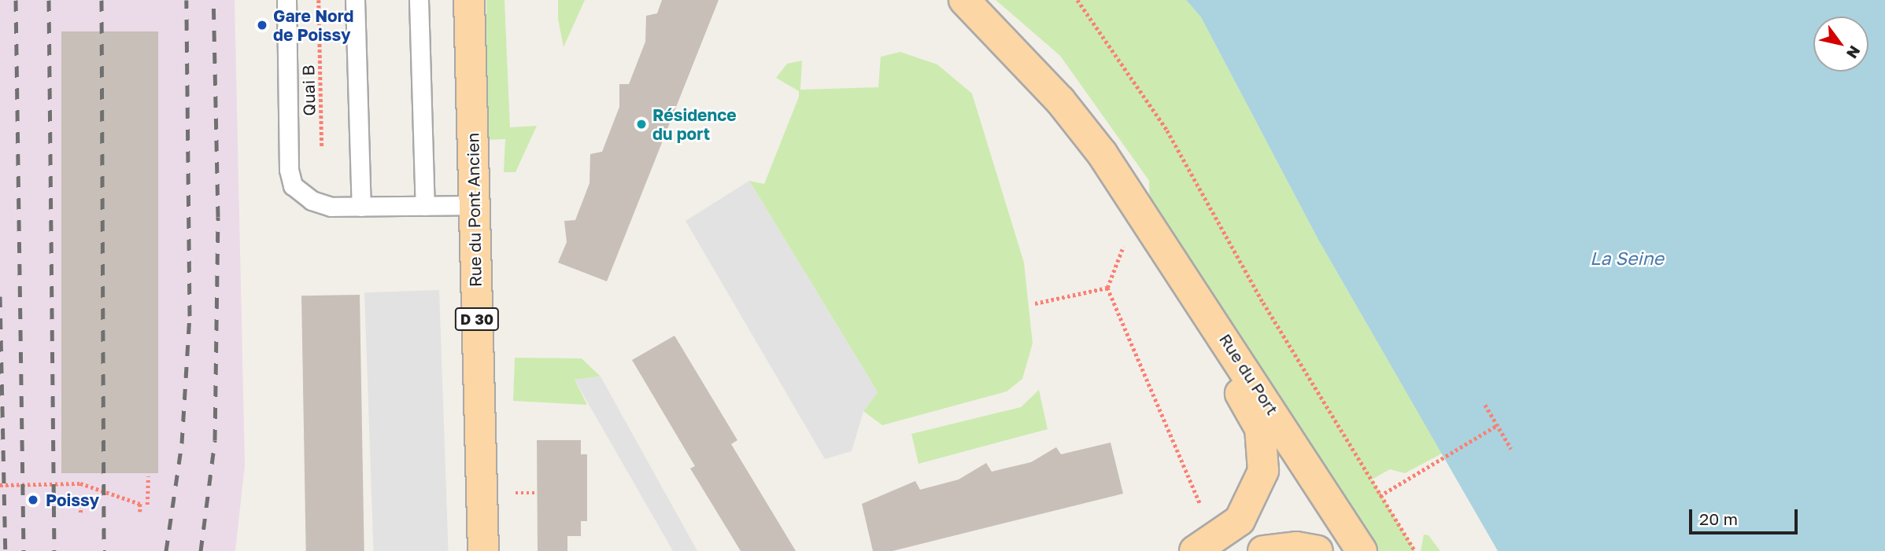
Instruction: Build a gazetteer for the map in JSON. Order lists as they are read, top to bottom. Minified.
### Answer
{"streets":{"main road":["Rue du Pont Ancien","D 30","Rue du Port"],"path":["Quai B"]},"water":["La Seine"],"places":["Gare Nord de Poissy","Résidence du port","Poissy"],"scale_bar":"20 m","north":"bottom right"}
